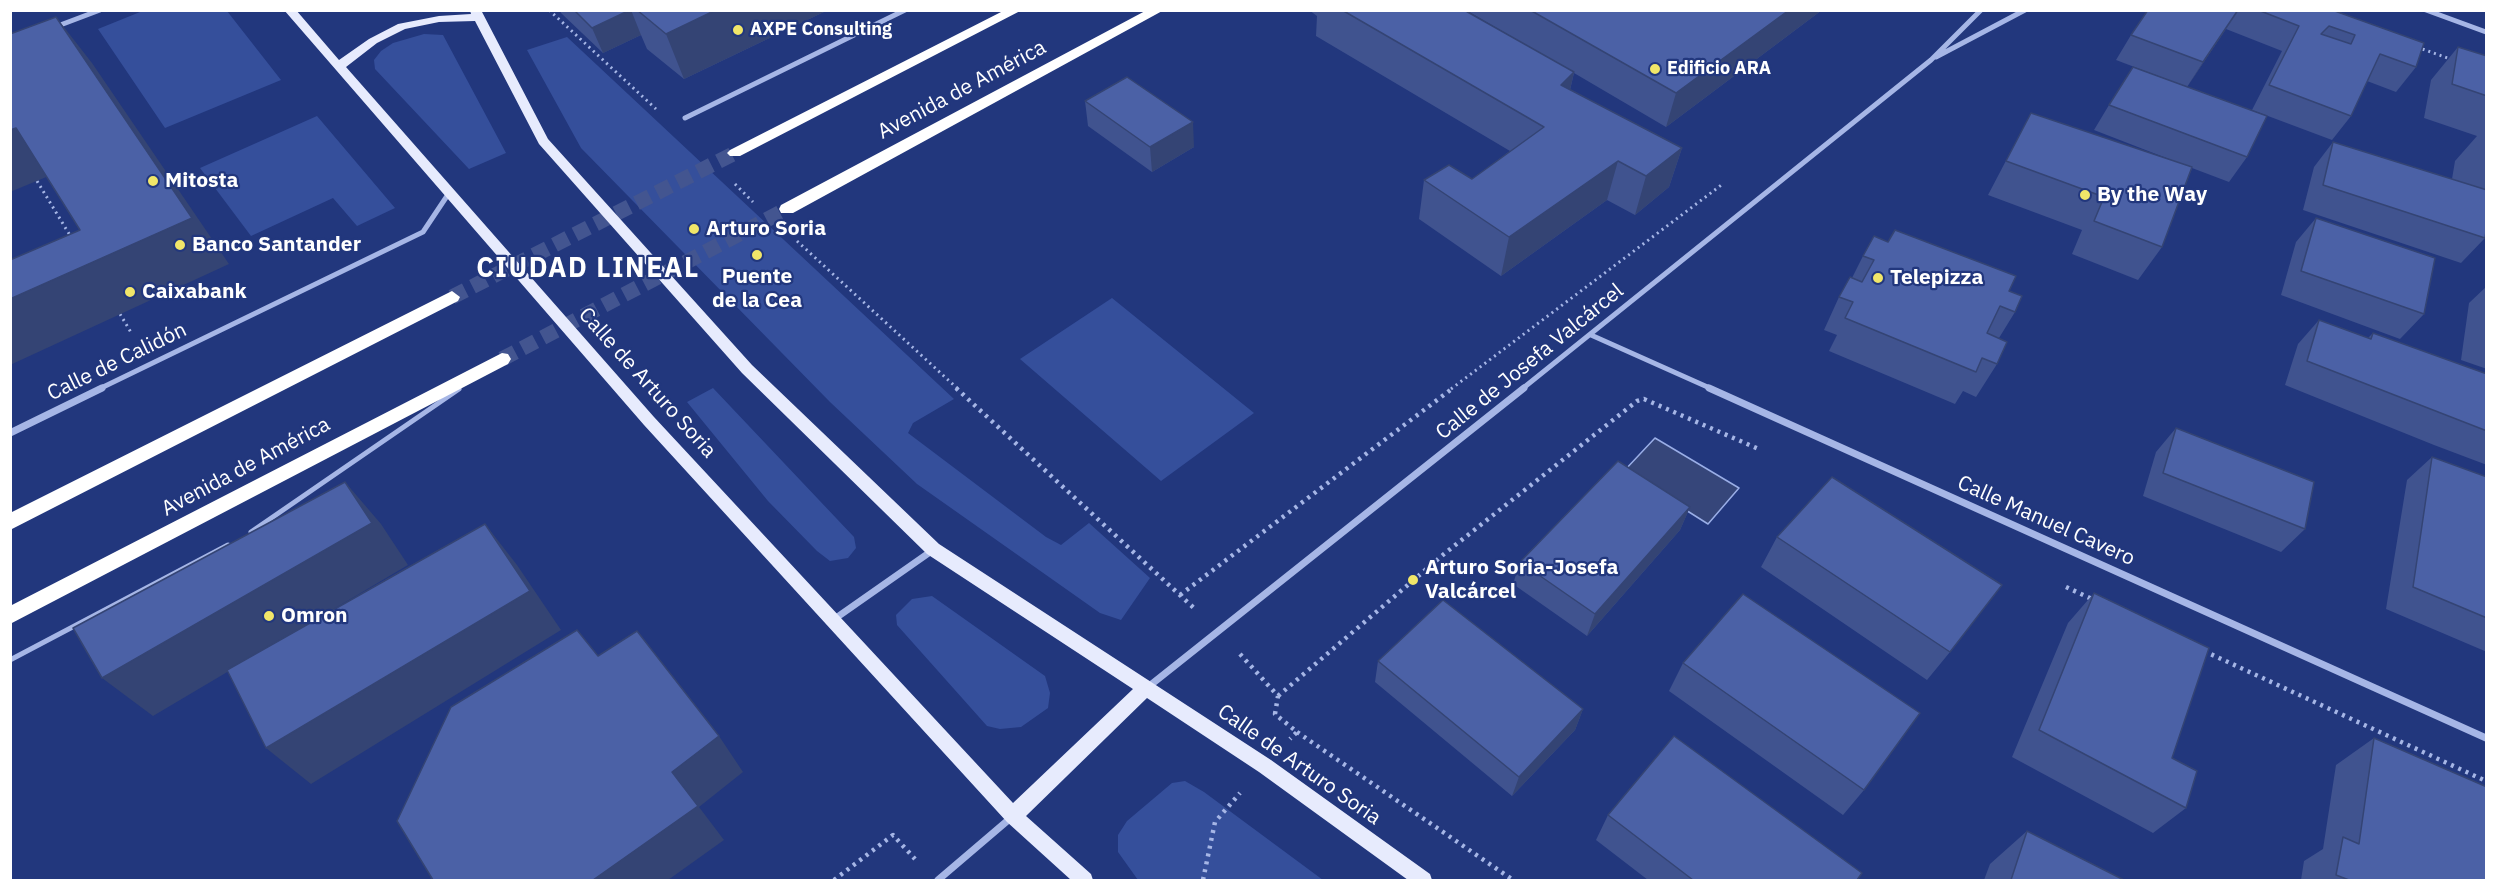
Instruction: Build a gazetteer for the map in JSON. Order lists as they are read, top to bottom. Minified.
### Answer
{"streets":{"highway":["Avenida de América"],"main road":["Calle de Arturo Soria"],"street":["Calle de Calidón","Calle de Josefa Valcárcel","Calle Manuel Cavero"]},"crossings":[["Calle de Calidón","Calle de Arturo Soria"],["Calle de Josefa Valcárcel","Calle de Arturo Soria"],["Calle de Josefa Valcárcel","Calle Manuel Cavero"]],"districts":["CIUDAD LINEAL"],"places":["AXPE Consulting","Edificio ARA","Mitosta","By the Way","Arturo Soria","Banco Santander","Puente de la Cea","Telepizza","Caixabank","Arturo Soria-Josefa Valcárcel","Omron"]}
